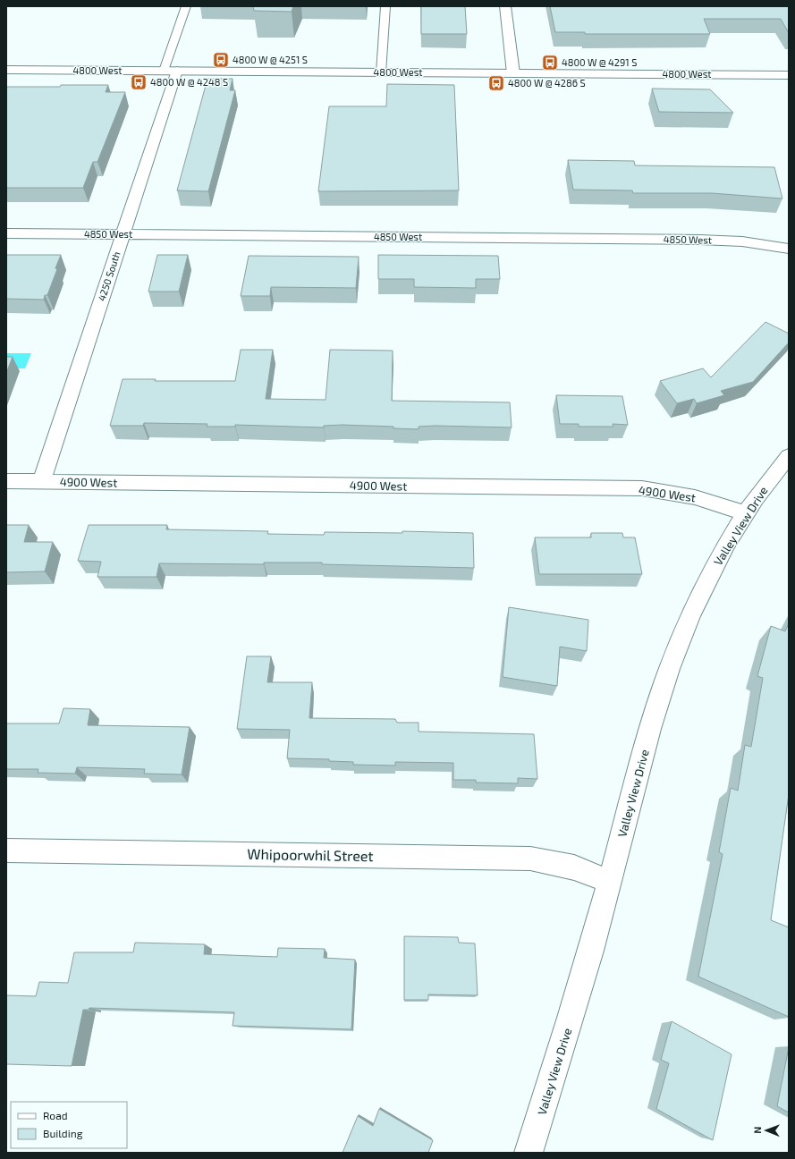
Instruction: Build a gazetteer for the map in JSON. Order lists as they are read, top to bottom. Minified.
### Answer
{"streets":{"street":["4800 West","4850 West","4250 South","4900 West","Valley View Drive","Whipoorwhil Street"]},"crossings":[["4800 West","4250 South"],["4850 West","4250 South"],["4250 South","4900 West"],["4900 West","Valley View Drive"],["Valley View Drive","Whipoorwhil Street"]],"places":{"bus stop":["4800 W @ 4251 S","4800 W @ 4291 S","4800 W @ 4248 S","4800 W @ 4286 S"]},"legend":["Road","Building"],"north":"left"}
